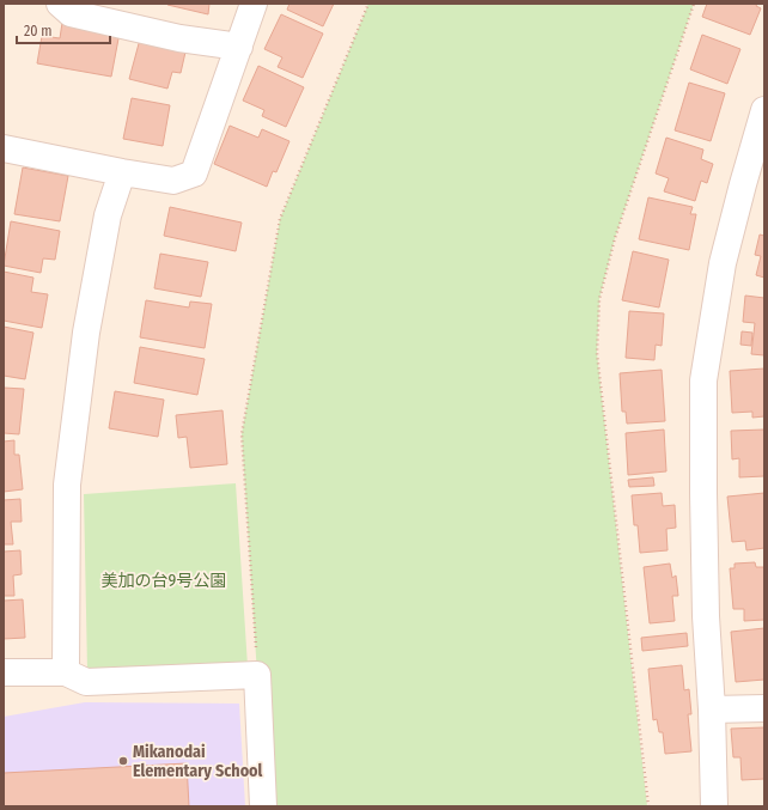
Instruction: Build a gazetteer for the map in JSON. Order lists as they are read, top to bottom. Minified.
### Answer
{"parks":["美加の台9号公園"],"places":["Mikanodai Elementary School"],"scale_bar":"20 m"}
